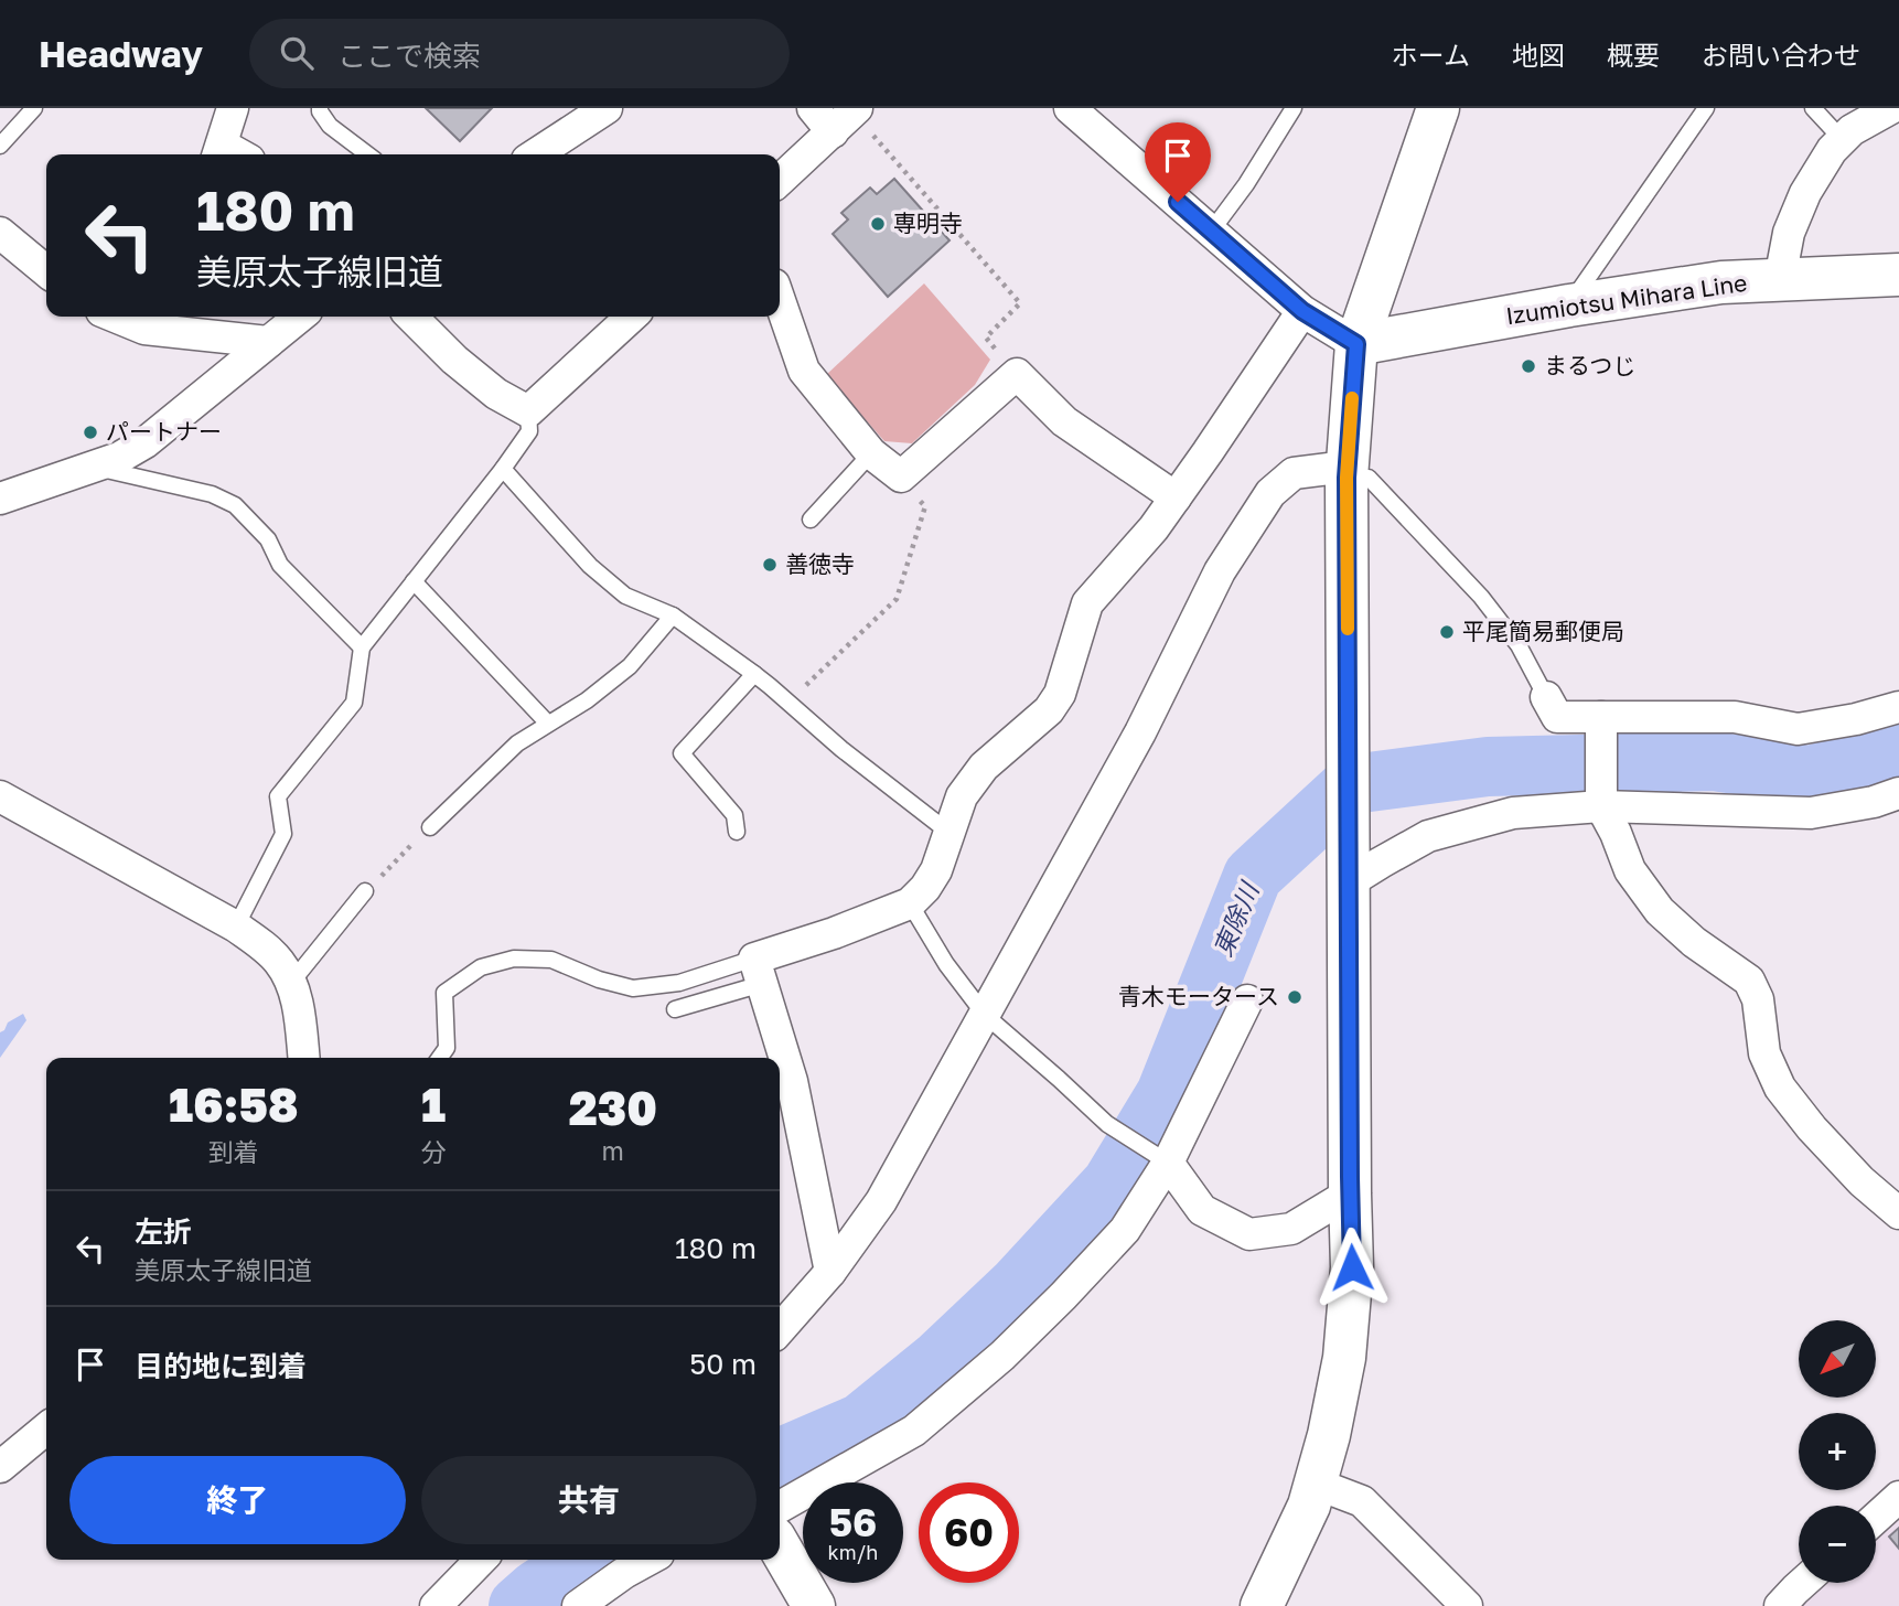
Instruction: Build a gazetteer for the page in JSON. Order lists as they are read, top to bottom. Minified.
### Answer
{"streets":{"main road":["Izumiotsu Mihara Line"]},"water":["東除川"],"places":["専明寺","まるつじ","パートナー","善徳寺","平尾簡易郵便局","青木モータース"],"north":"bottom left","page":{"header":"Headway","search":"ここで検索","nav":["ホーム","地図","概要","お問い合わせ"],"turn":["180 m","美原太子線旧道"],"eta":["16:58","到着","1","分","230","m"],"list":[{"name":"左折","note":"美原太子線旧道","value":"180 m"},{"name":"目的地に到着","value":"50 m"}],"map_buttons":["+","−"],"buttons":["終了","共有"],"speed":"56 km/h","limit":"60"}}
